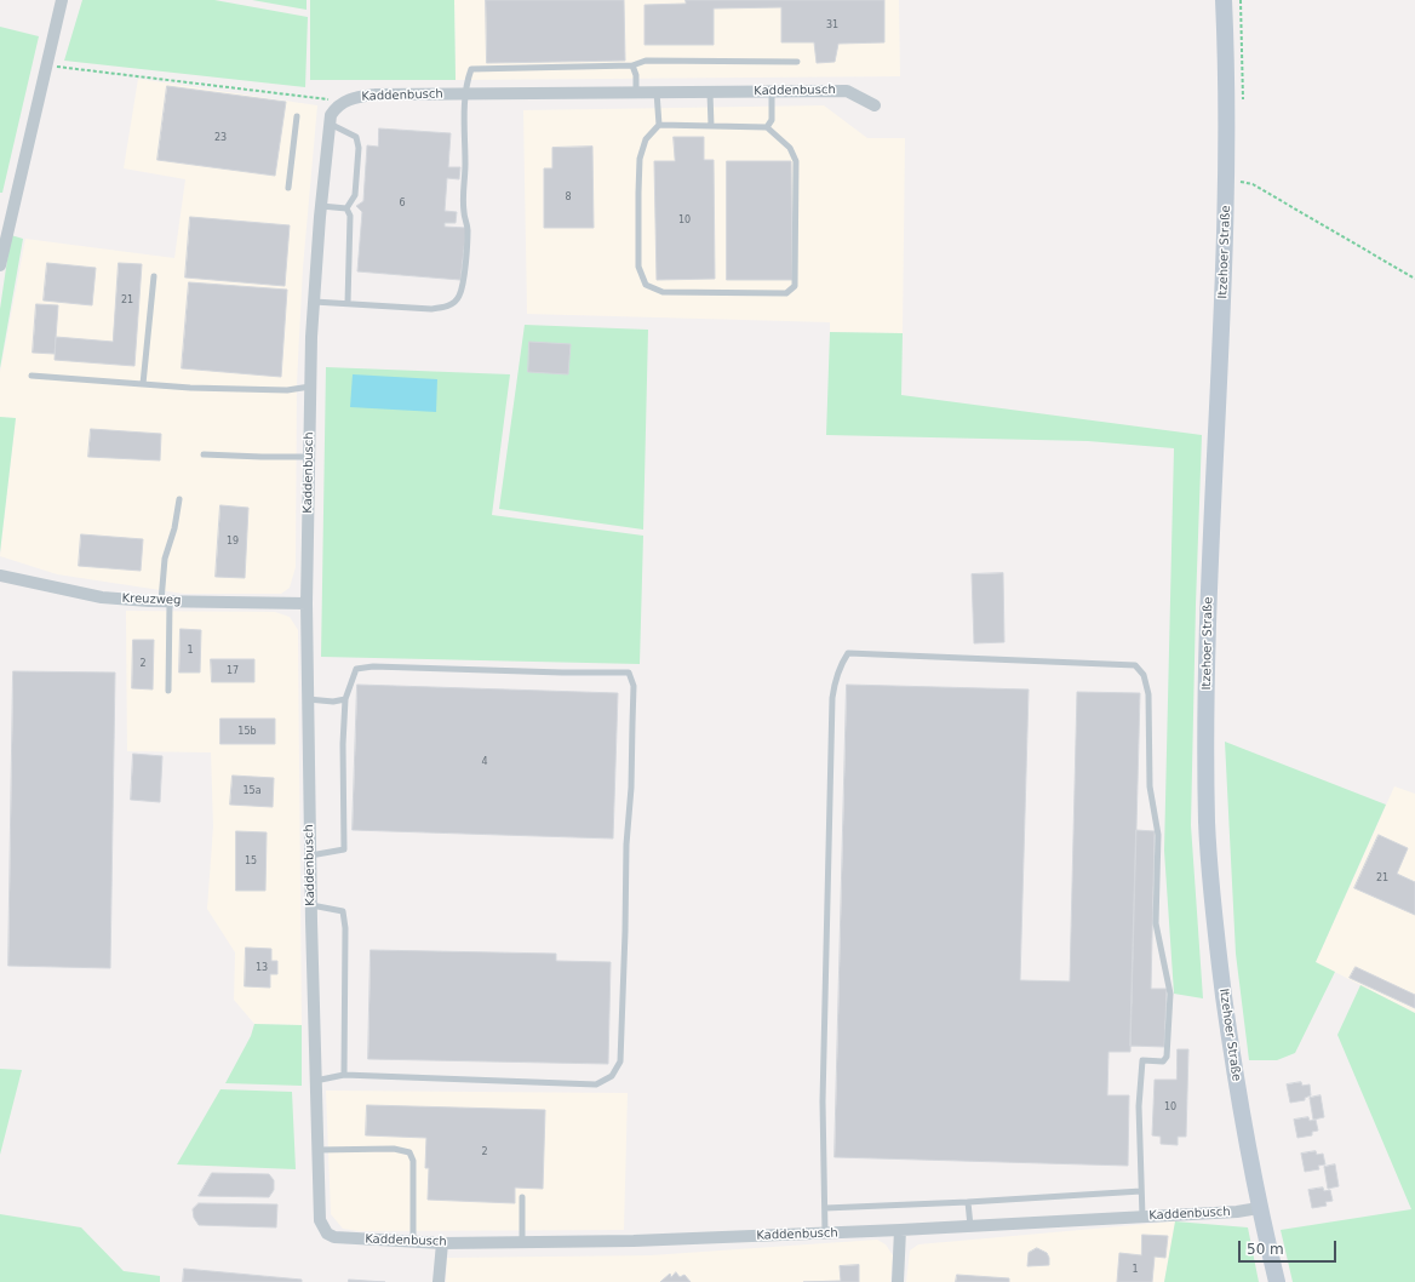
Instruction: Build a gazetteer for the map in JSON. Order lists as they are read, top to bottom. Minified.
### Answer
{"streets":{"main road":["Itzehoer Straße"],"street":["Kaddenbusch","Kreuzweg"]},"crossings":[["Kaddenbusch","Itzehoer Straße"],["Kaddenbusch","Kreuzweg"]],"house_numbers":["31","23","8","6","10","21","19","1","2","17","15b","4","15a","15","21","13","10","2","1"],"scale_bar":"50 m"}
